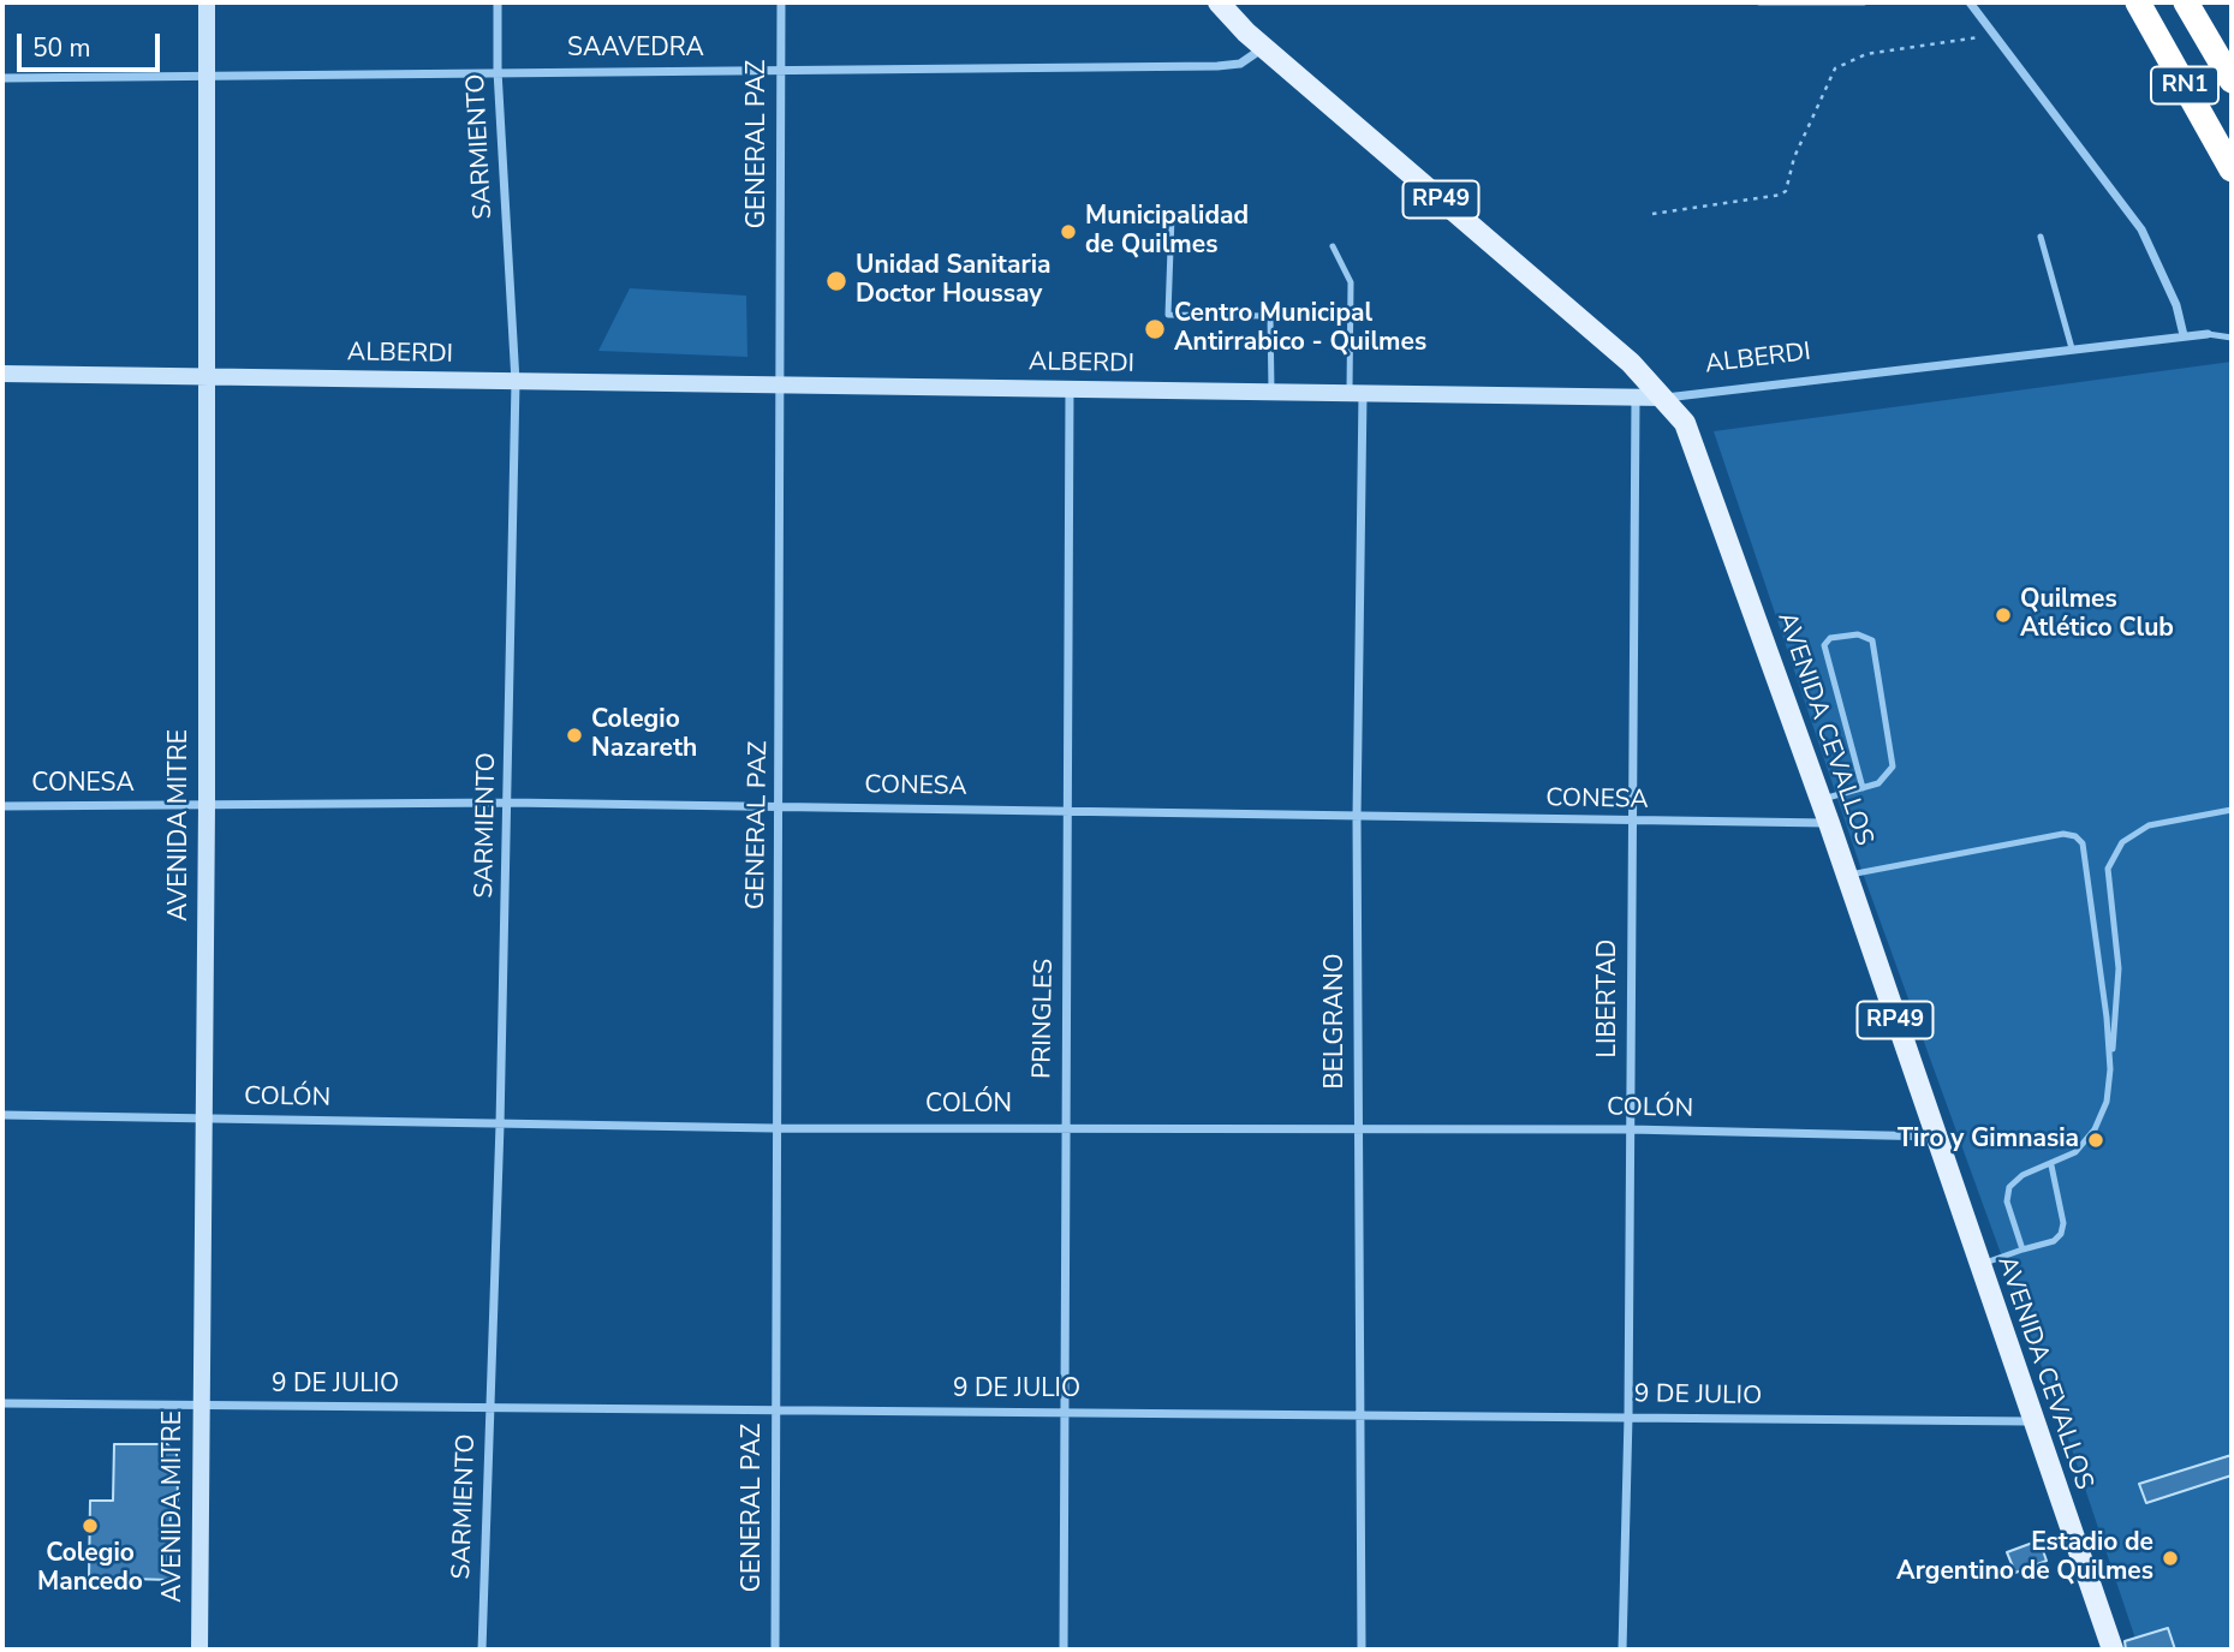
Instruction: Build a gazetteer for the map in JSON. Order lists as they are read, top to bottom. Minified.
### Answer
{"streets":{"highway":["RN1"],"main road":["RP49","AVENIDA CEVALLOS"],"street":["SAAVEDRA","GENERAL PAZ","SARMIENTO","ALBERDI","CONESA","AVENIDA MITRE","LIBERTAD","PRINGLES","BELGRANO","COLÓN","9 DE JULIO"]},"crossings":[["SAAVEDRA","GENERAL PAZ"],["SAAVEDRA","SARMIENTO"],["SAAVEDRA","AVENIDA CEVALLOS"],["SAAVEDRA","AVENIDA MITRE"],["GENERAL PAZ","ALBERDI"],["GENERAL PAZ","CONESA"],["GENERAL PAZ","COLÓN"],["GENERAL PAZ","9 DE JULIO"],["SARMIENTO","ALBERDI"],["SARMIENTO","CONESA"],["SARMIENTO","COLÓN"],["SARMIENTO","9 DE JULIO"],["ALBERDI","AVENIDA CEVALLOS"],["ALBERDI","AVENIDA MITRE"],["ALBERDI","LIBERTAD"],["ALBERDI","PRINGLES"],["ALBERDI","BELGRANO"],["AVENIDA CEVALLOS","CONESA"],["AVENIDA CEVALLOS","COLÓN"],["AVENIDA CEVALLOS","9 DE JULIO"],["CONESA","AVENIDA MITRE"],["CONESA","LIBERTAD"],["CONESA","PRINGLES"],["CONESA","BELGRANO"],["AVENIDA MITRE","COLÓN"],["AVENIDA MITRE","9 DE JULIO"],["LIBERTAD","COLÓN"],["LIBERTAD","9 DE JULIO"],["PRINGLES","COLÓN"],["PRINGLES","9 DE JULIO"],["BELGRANO","COLÓN"],["BELGRANO","9 DE JULIO"]],"places":["Municipalidad de Quilmes","Unidad Sanitaria Doctor Houssay","Centro Municipal Antirrabico - Quilmes","Quilmes Atlético Club","Colegio Nazareth","Tiro y Gimnasia","Colegio Mancedo","Estadio de Argentino de Quilmes"],"scale_bar":"50 m"}
